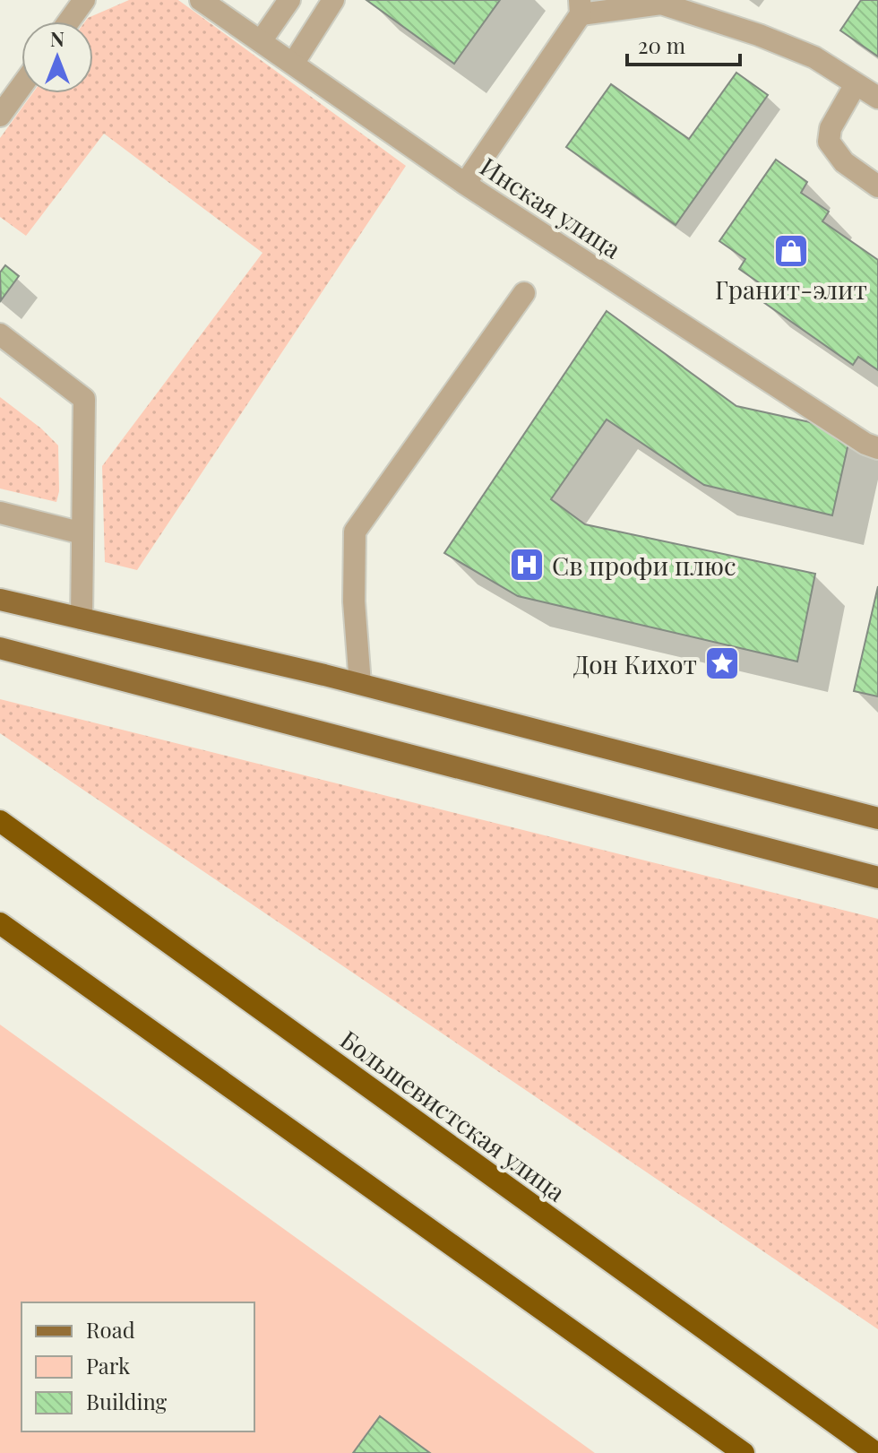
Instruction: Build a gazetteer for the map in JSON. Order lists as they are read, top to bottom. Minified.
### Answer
{"streets":{"highway":["Большевистская улица"],"street":["Инская улица"]},"places":{"shop":["Гранит-элит"],"hospital":["Св профи плюс"],"place":["Дон Кихот"]},"legend":["Road","Park","Building"],"scale_bar":"20 m","north":"top"}
